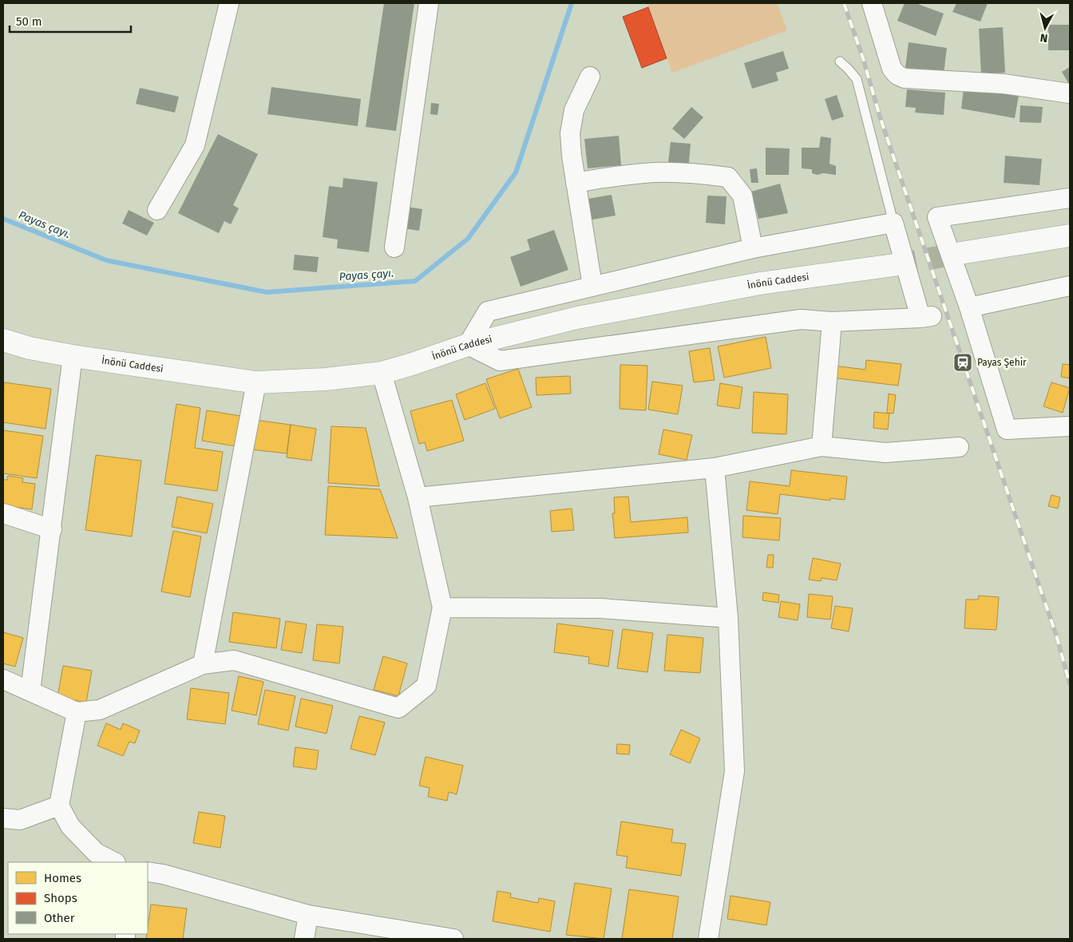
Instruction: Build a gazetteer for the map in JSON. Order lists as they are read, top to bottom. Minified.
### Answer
{"streets":{"main road":["İnönü Caddesi"]},"water":["Payas çayı."],"places":{"station":["Payas Şehi̇r"]},"legend":["Homes","Shops","Other"],"scale_bar":"50 m","north":"bottom"}
